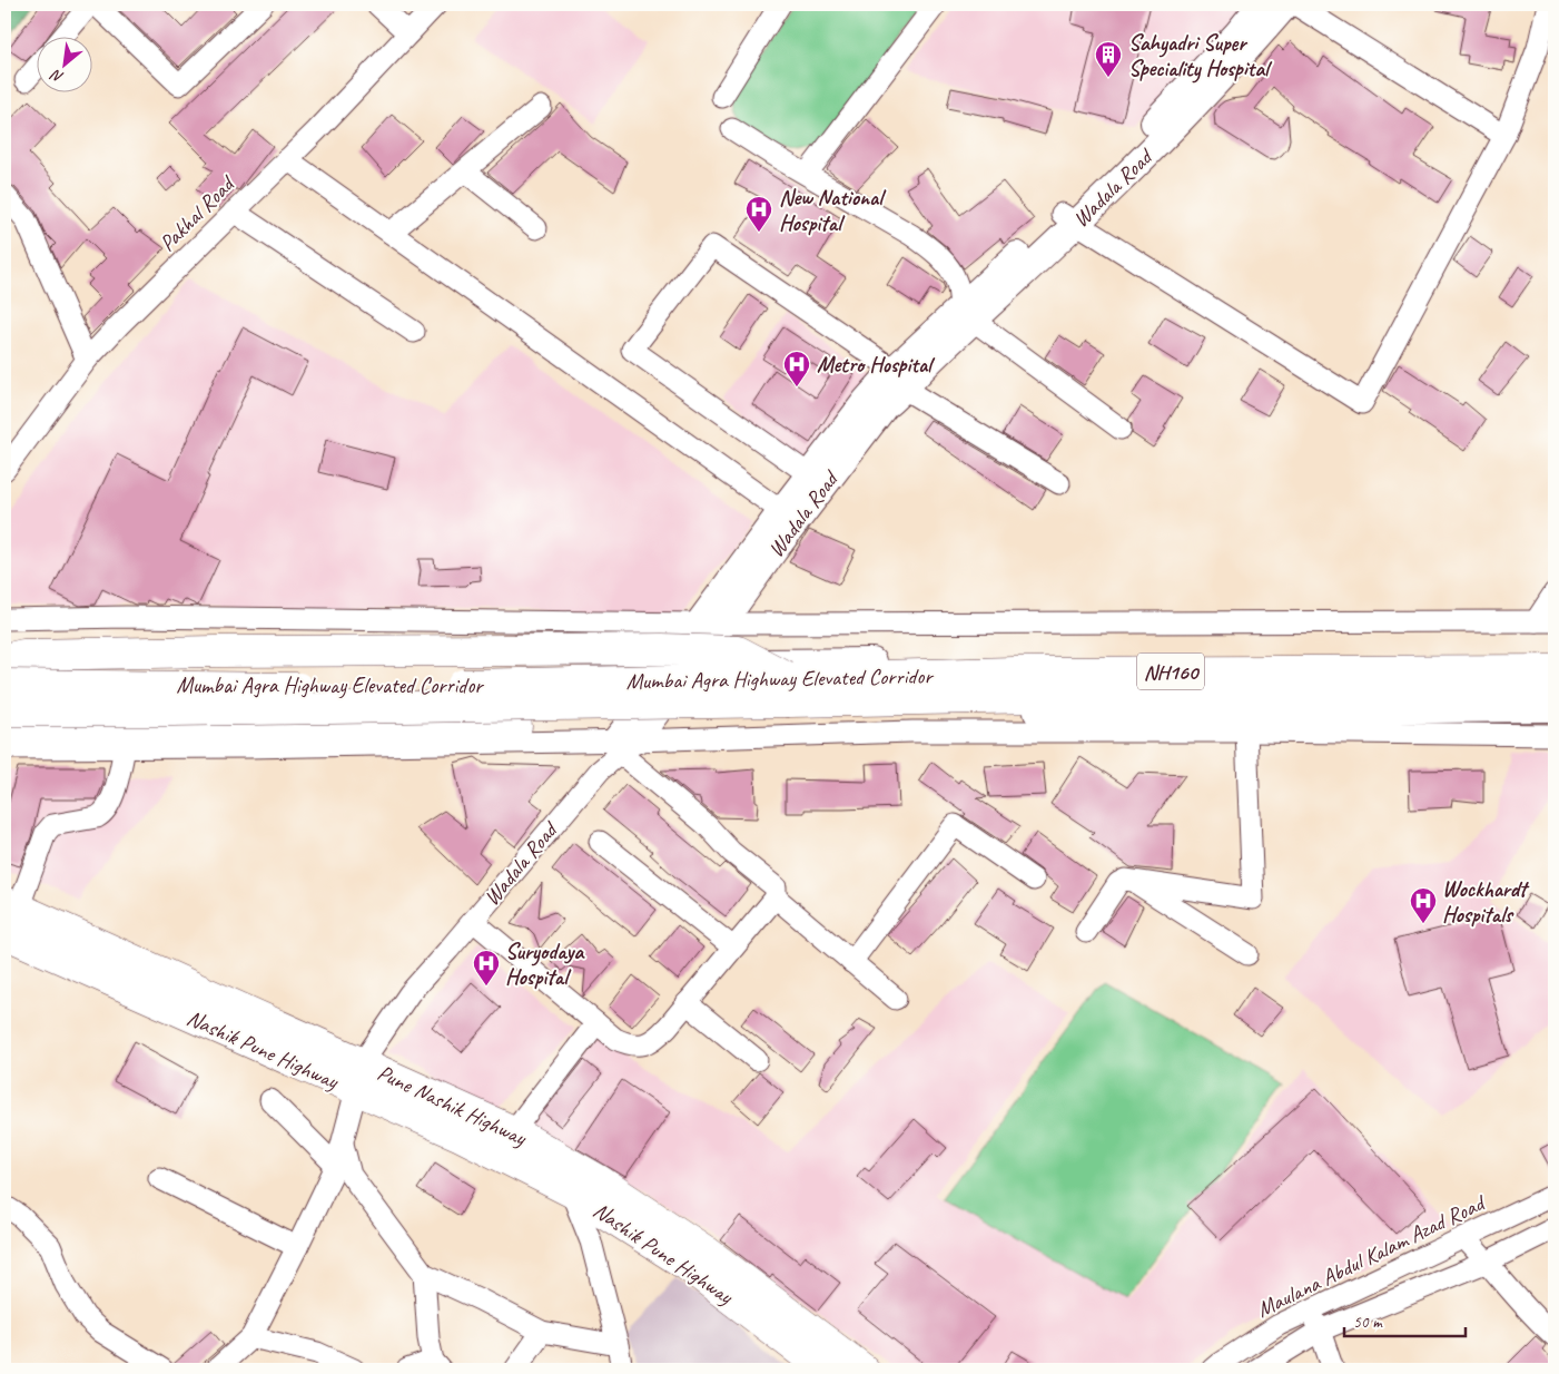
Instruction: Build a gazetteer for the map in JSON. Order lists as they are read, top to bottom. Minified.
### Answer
{"streets":{"highway":["NH160","Mumbai Agra Highway Elevated Corridor","Nashik Pune Highway","Pune Nashik Highway"],"main road":["Wadala Road"],"street":["Pakhal Road","Maulana Abdul Kalam Azad Road"]},"crossings":[["Wadala Road","Nashik Pune Highway"],["Wadala Road","Pune Nashik Highway"],["Nashik Pune Highway","Pune Nashik Highway"]],"places":{"building":["Sahyadri Super Speciality Hospital"],"hospital":["New National Hospital","Metro Hospital","Wockhardt Hospitals","Suryodaya Hospital"]},"scale_bar":"50 m","north":"bottom left"}
